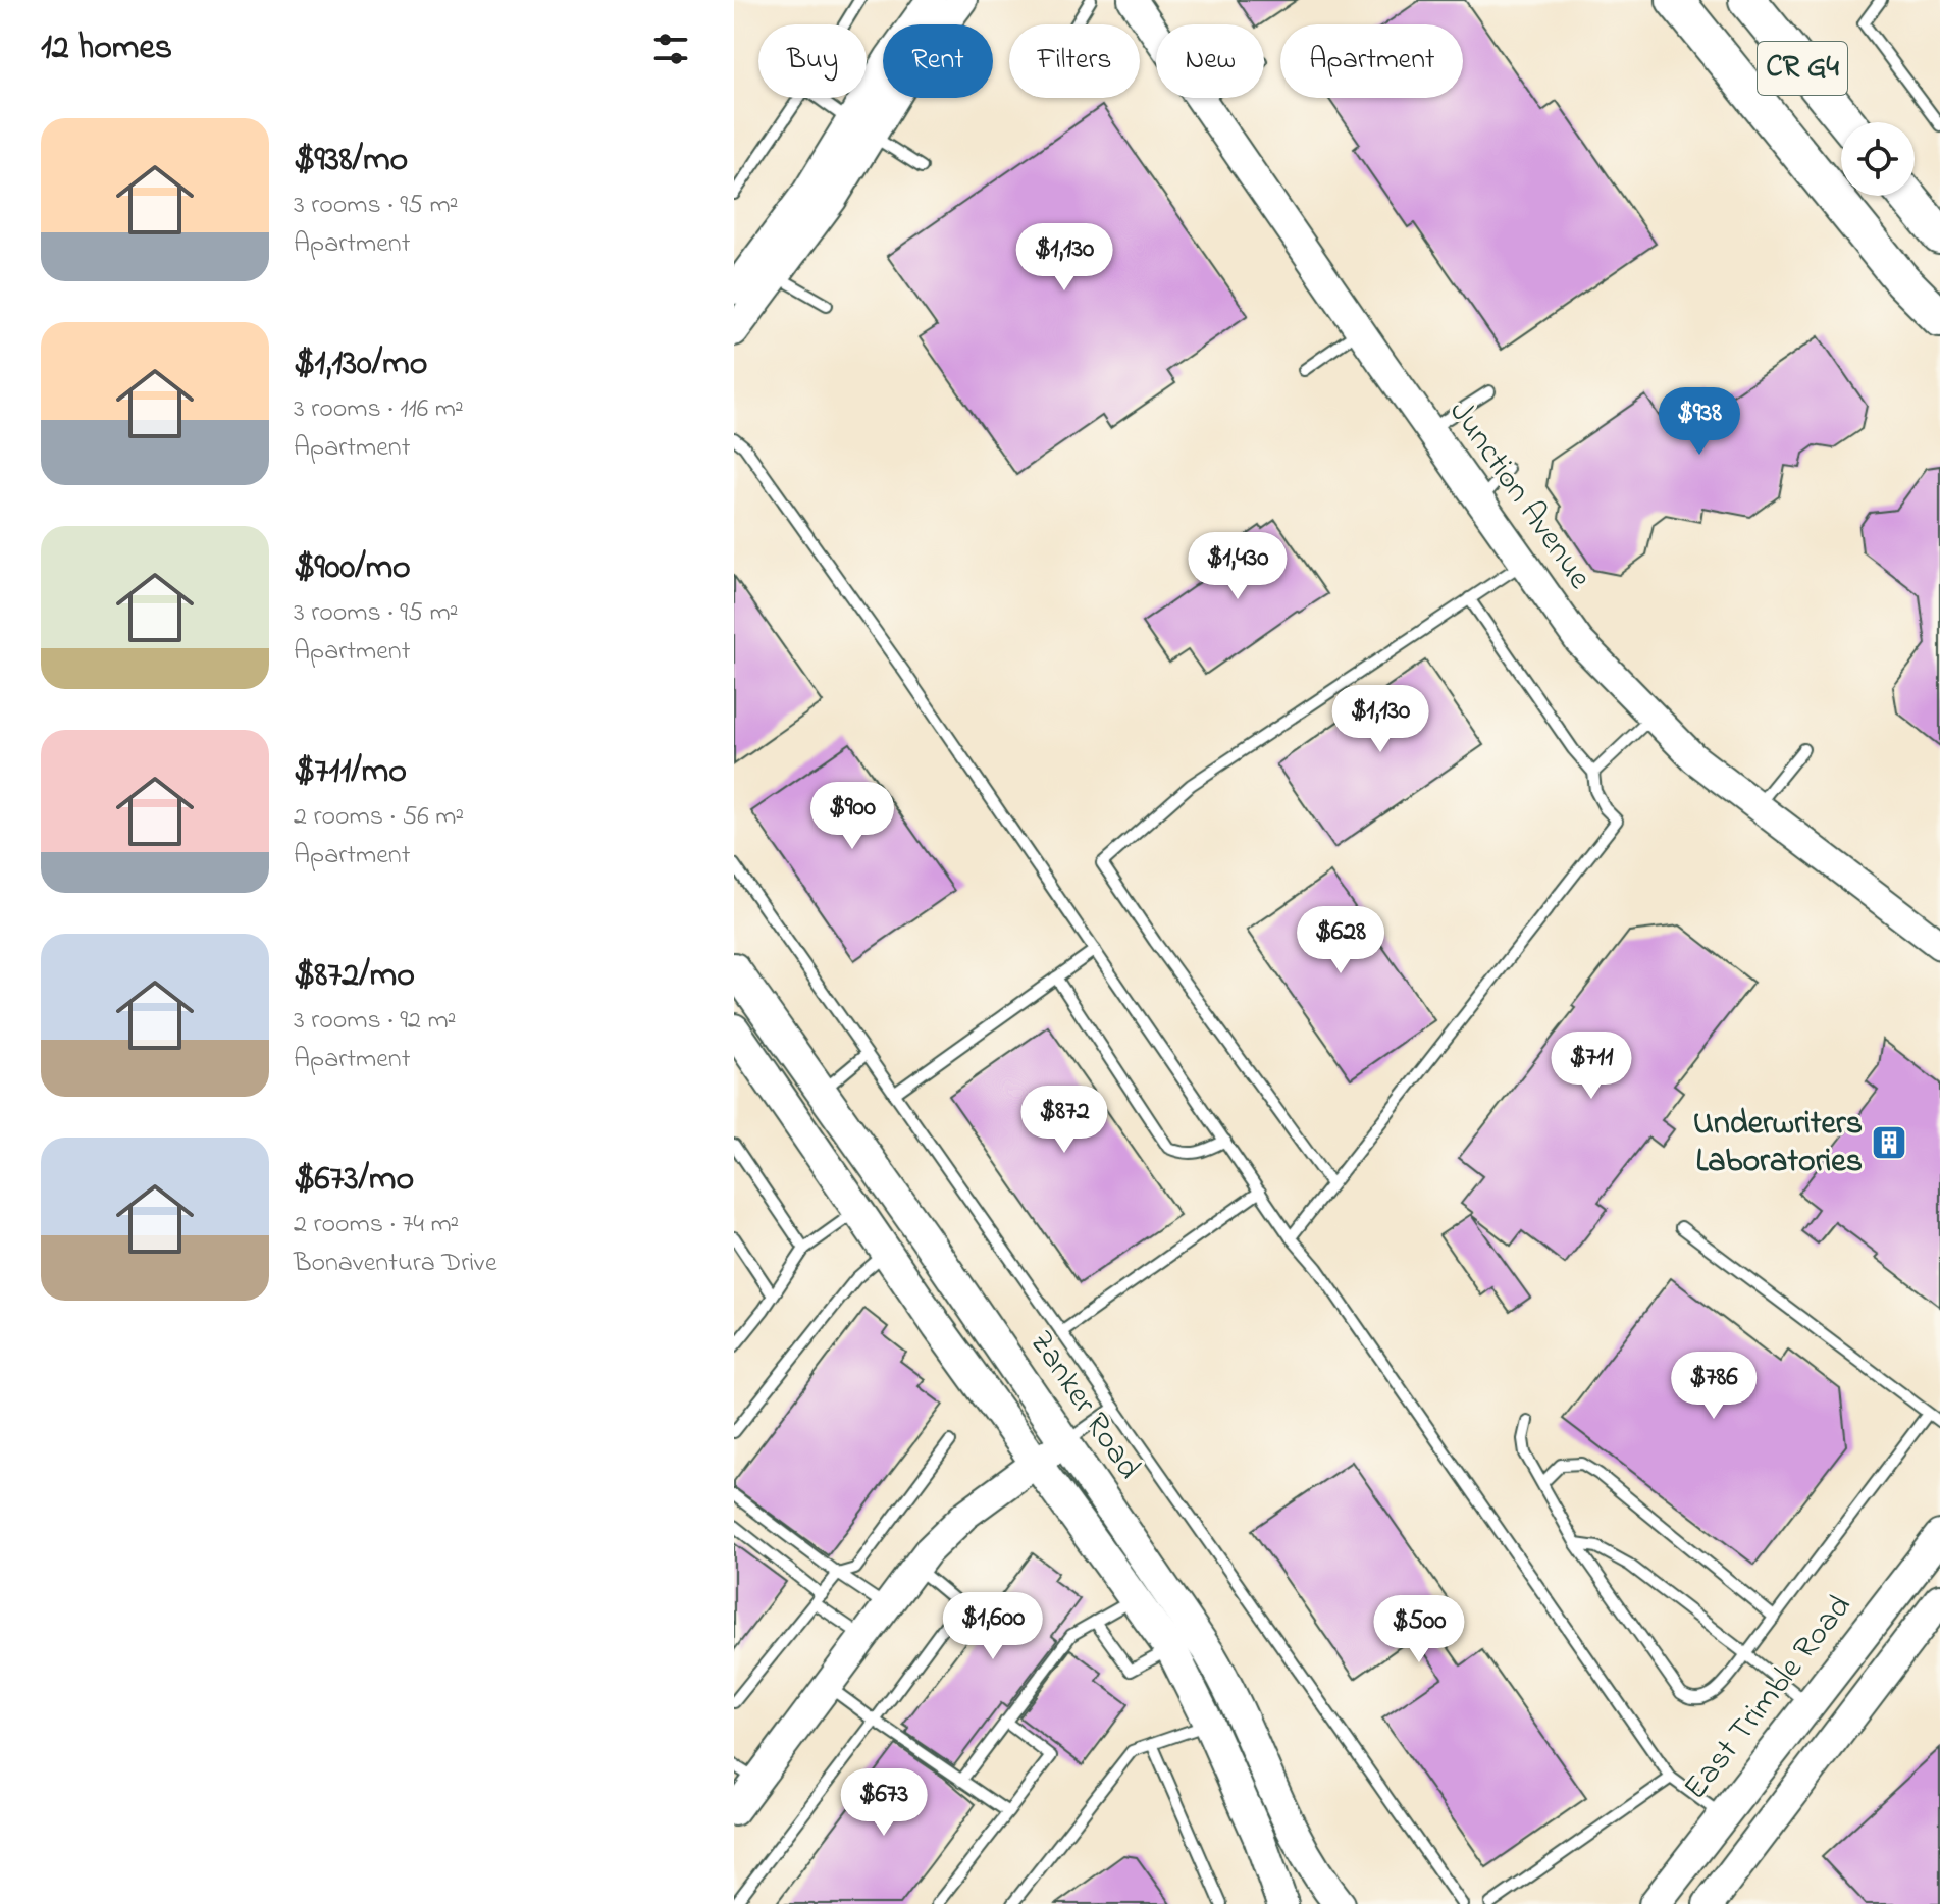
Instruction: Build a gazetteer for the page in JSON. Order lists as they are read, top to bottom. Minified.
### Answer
{"streets":{"highway":["CR G4"],"main road":["Zanker Road","East Trimble Road"],"street":["Junction Avenue"]},"places":{"building":["Underwriters Laboratories"]},"page":{"heading":"12 homes","chip":["Buy","Rent","Filters","New","Apartment"],"list":[{"name":"$938/mo","note":"3 rooms · 95 m² · Apartment"},{"name":"$1,130/mo","note":"3 rooms · 116 m² · Apartment"},{"name":"$900/mo","note":"3 rooms · 95 m² · Apartment"},{"name":"$711/mo","note":"2 rooms · 56 m² · Apartment"},{"name":"$872/mo","note":"3 rooms · 92 m² · Apartment"},{"name":"$673/mo","note":"2 rooms · 74 m² · Bonaventura Drive"}],"price":["$1,130","$938","$1,430","$1,130","$900","$628","$711","$872","$786","$1,600","$500","$673"]}}
